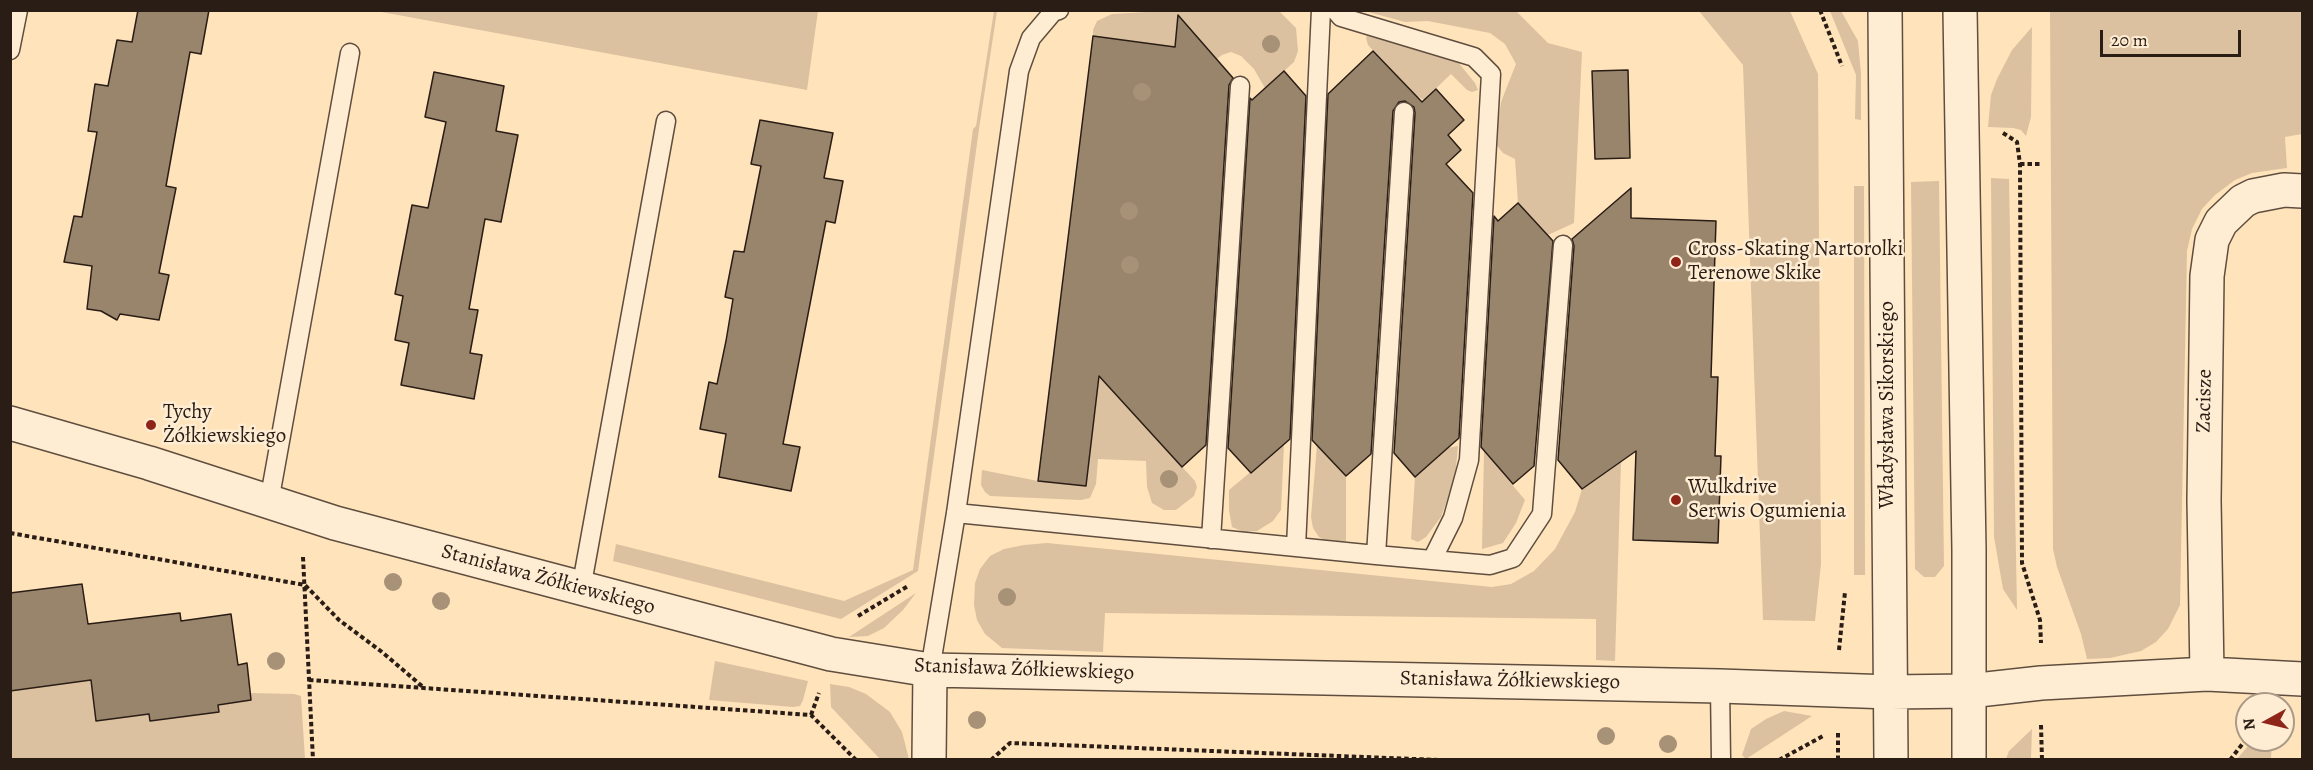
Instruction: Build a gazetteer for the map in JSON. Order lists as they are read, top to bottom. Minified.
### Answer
{"streets":{"street":["Zacisze","Władysława Sikorskiego","Stanisława Żółkiewskiego"]},"crossings":[["Władysława Sikorskiego","Stanisława Żółkiewskiego"]],"places":["Cross-Skating Nartorolki Terenowe Skike","Tychy Żółkiewskiego","Wulkdrive Serwis Ogumienia"],"scale_bar":"20 m","north":"left"}
